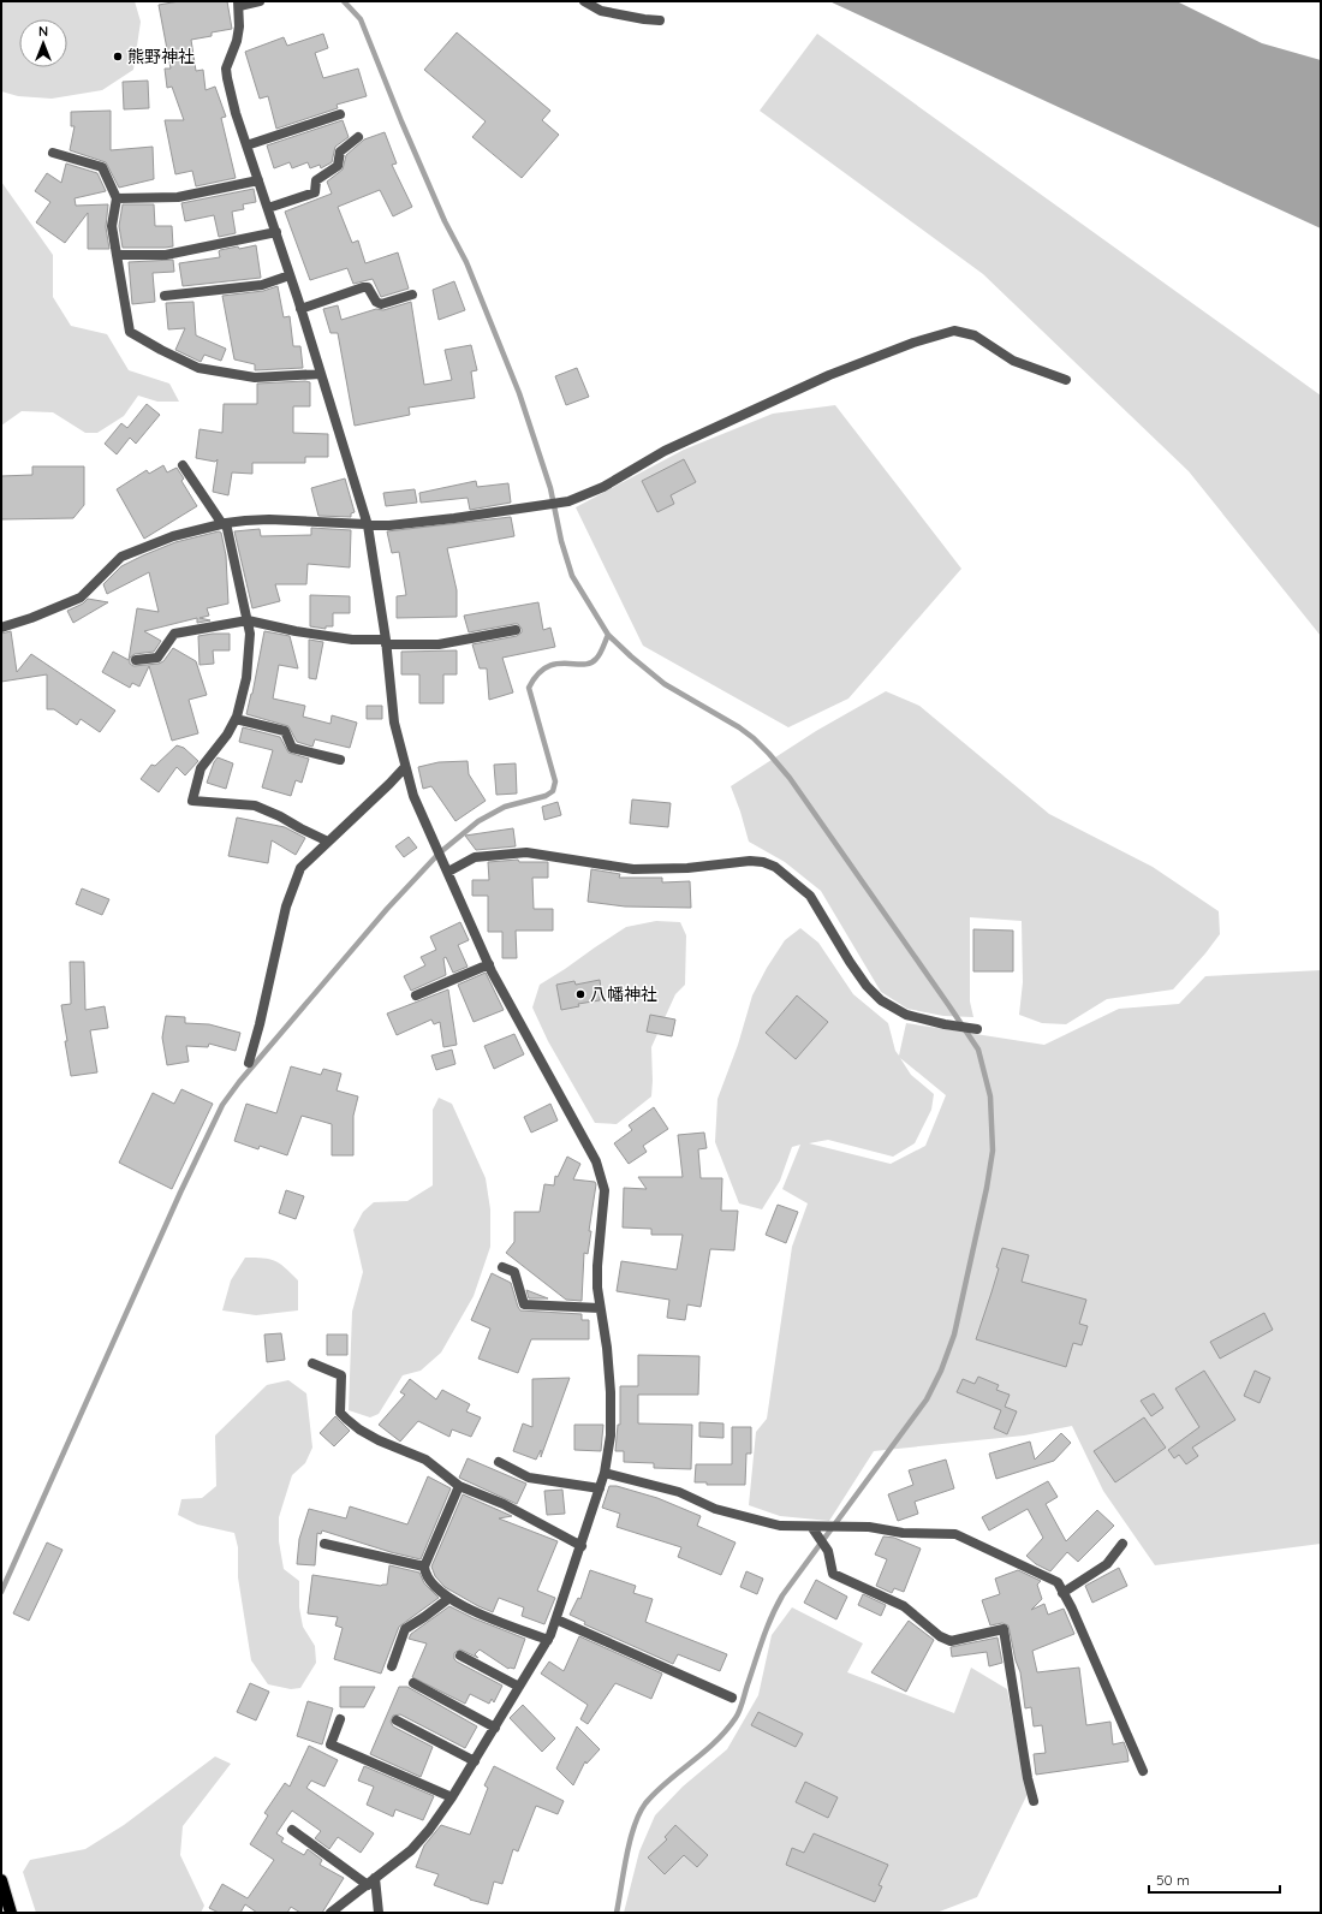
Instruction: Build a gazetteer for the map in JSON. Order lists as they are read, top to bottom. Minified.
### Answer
{"places":["熊野神社","八幡神社"],"scale_bar":"50 m","north":"top"}
